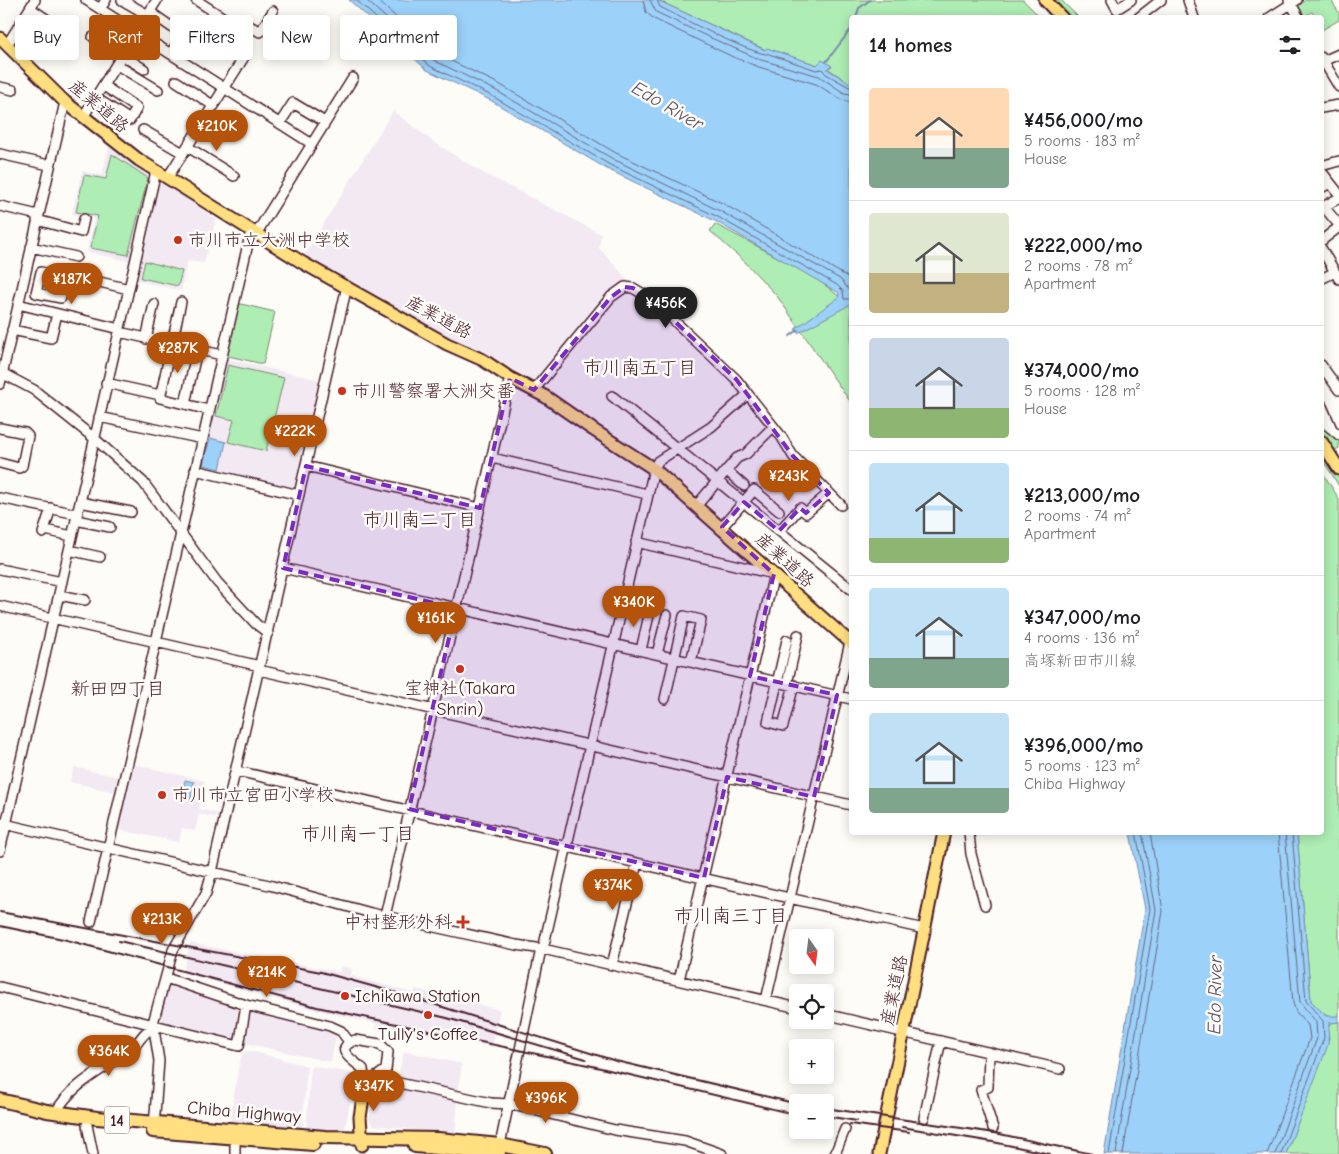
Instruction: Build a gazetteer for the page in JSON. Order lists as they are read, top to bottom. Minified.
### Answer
{"streets":{"highway":["Chiba Highway","14"],"main road":["産業道路"]},"crossings":[["Chiba Highway","14"]],"districts":["市川南五丁目","市川南二丁目","新田四丁目","市川南一丁目","市川南三丁目"],"water":["Edo River"],"places":{"other":["市川市立大洲中学校","市川警察署大洲交番","宝神社(Takara Shrin)","市川市立宮田小学校","Ichikawa Station","Tully's Coffee"],"health":["中村整形外科"]},"north":"bottom","page":{"chip":["Buy","Rent","Filters","New","Apartment"],"heading":"14 homes","list":[{"name":"¥456,000/mo","note":"5 rooms · 183 m² · House"},{"name":"¥222,000/mo","note":"2 rooms · 78 m² · Apartment"},{"name":"¥374,000/mo","note":"5 rooms · 128 m² · House"},{"name":"¥213,000/mo","note":"2 rooms · 74 m² · Apartment"},{"name":"¥347,000/mo","note":"4 rooms · 136 m² · 高塚新田市川線"},{"name":"¥396,000/mo","note":"5 rooms · 123 m² · Chiba Highway"}],"price":["¥210K","¥187K","¥456K","¥287K","¥222K","¥243K","¥340K","¥161K","¥374K","¥213K","¥214K","¥364K","¥347K","¥396K"],"map_buttons":["+","−"]}}
